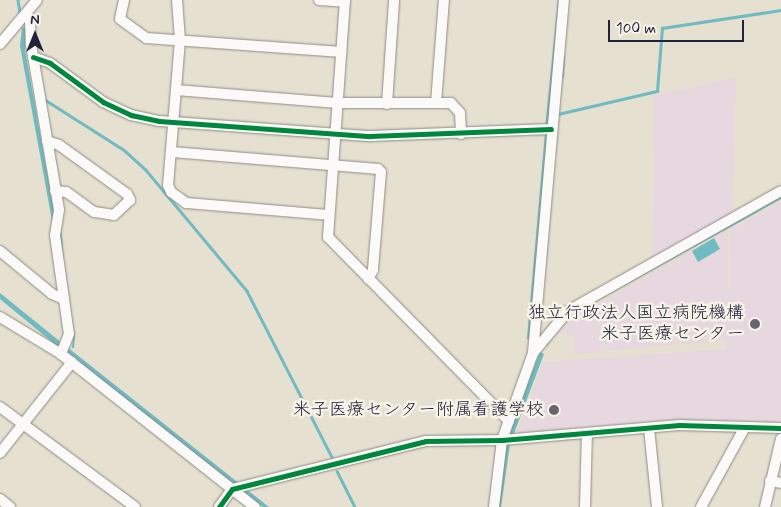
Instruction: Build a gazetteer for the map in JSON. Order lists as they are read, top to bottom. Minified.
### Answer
{"places":["独立行政法人国立病院機構 米子医療センター","米子医療センター附属看護学校"],"scale_bar":"100 m","north":"top"}
